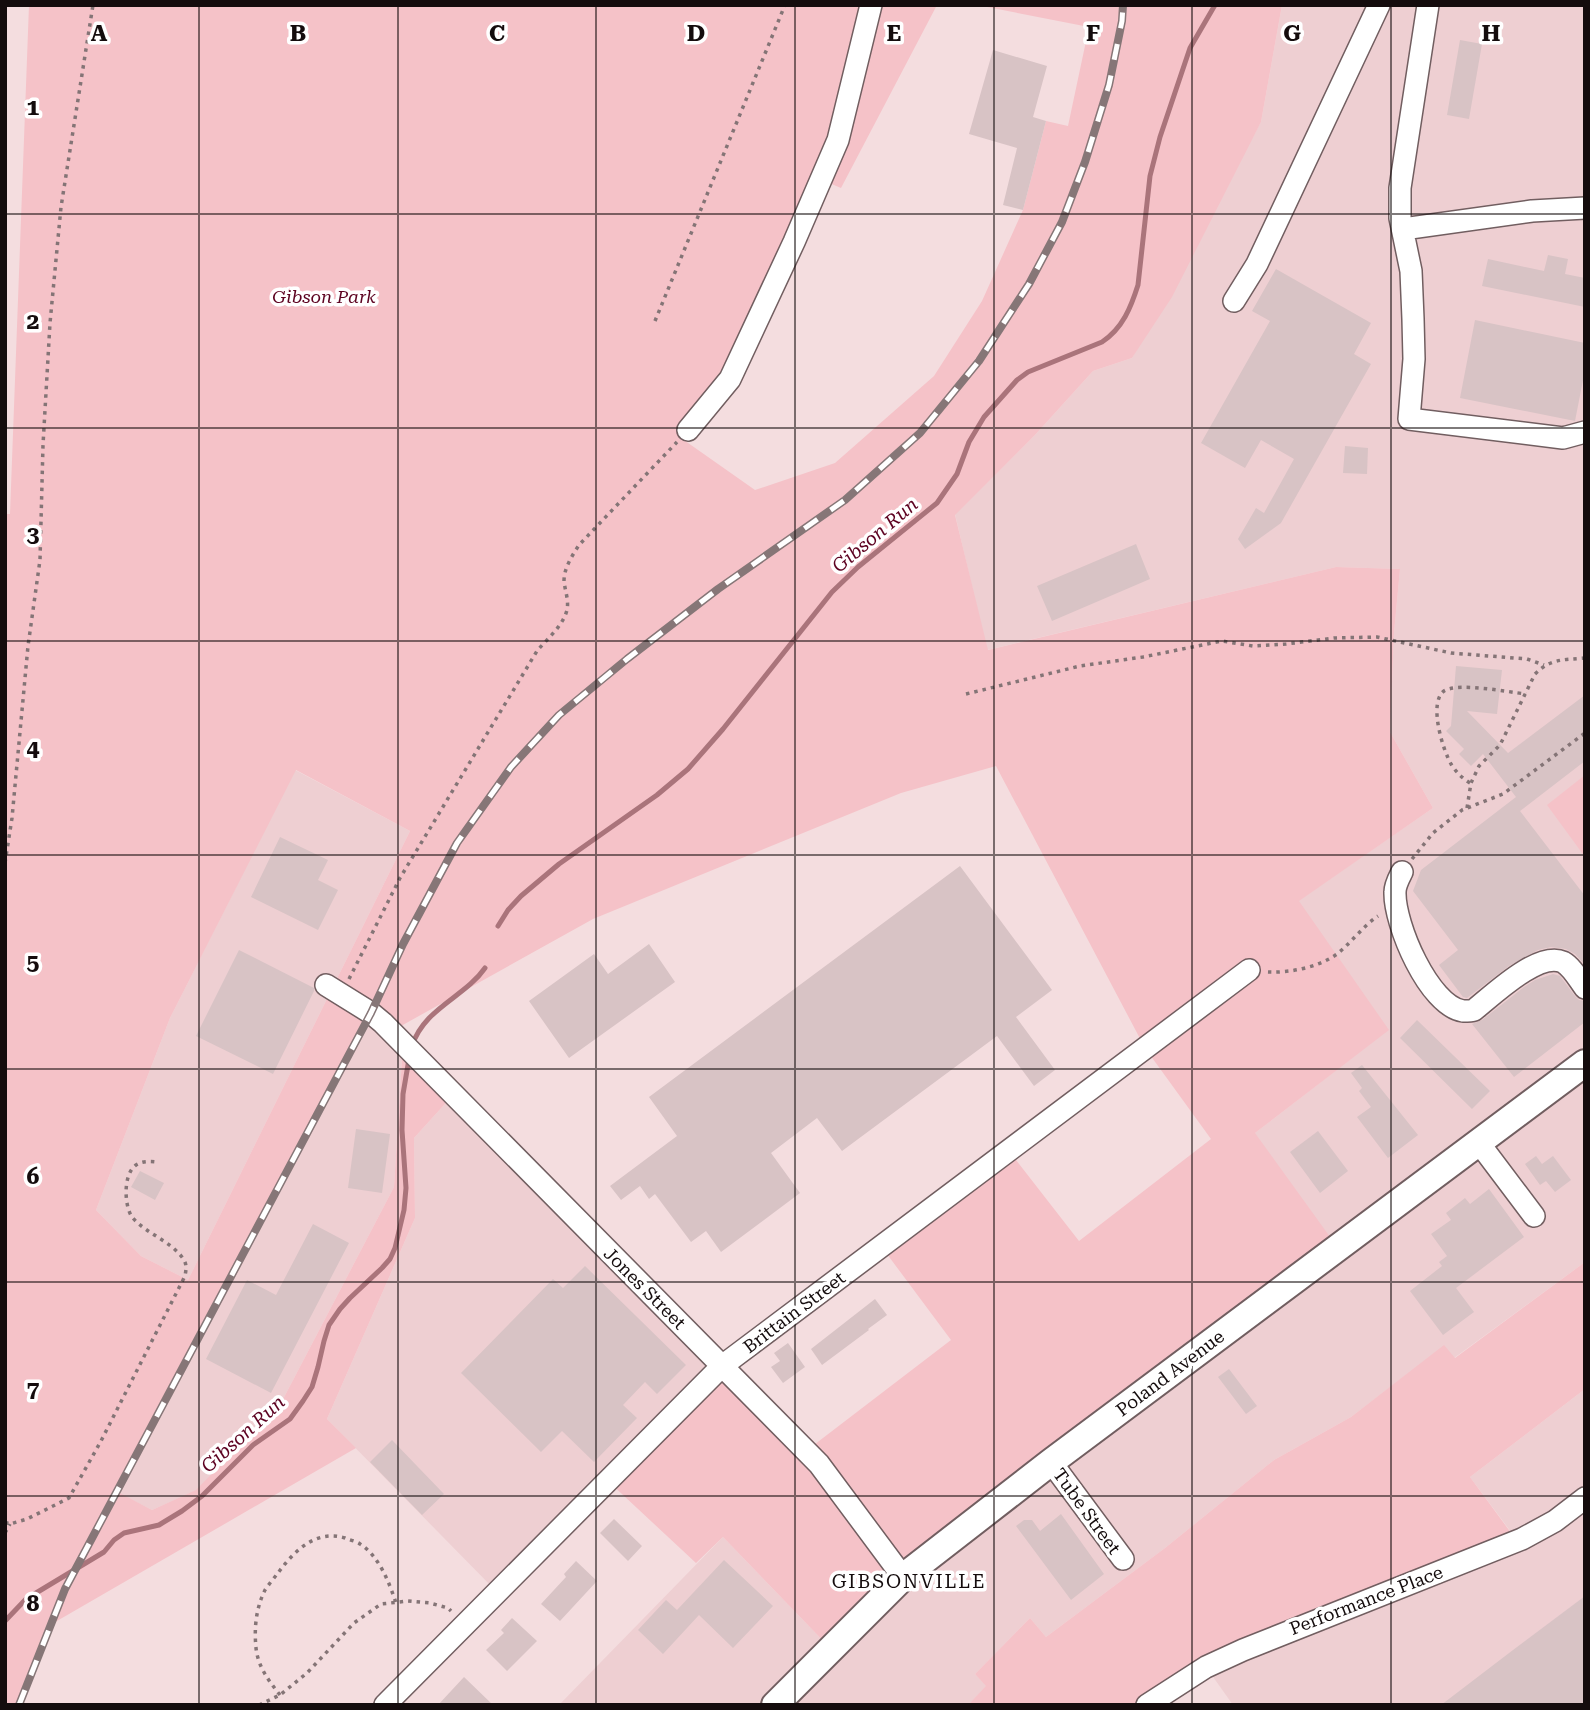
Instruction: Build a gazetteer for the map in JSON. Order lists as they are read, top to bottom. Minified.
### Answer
{"streets":{"main road":["Poland Avenue"],"street":["Jones Street","Brittain Street","Tube Street","Performance Place"]},"crossings":[["Jones Street","Brittain Street"],["Jones Street","Poland Avenue"],["Poland Avenue","Tube Street"]],"districts":["GIBSONVILLE"],"water":["Gibson Run"],"parks":["Gibson Park"],"grid":{"columns":["A","B","C","D","E","F","G","H"],"rows":["1","2","3","4","5","6","7","8"]}}
